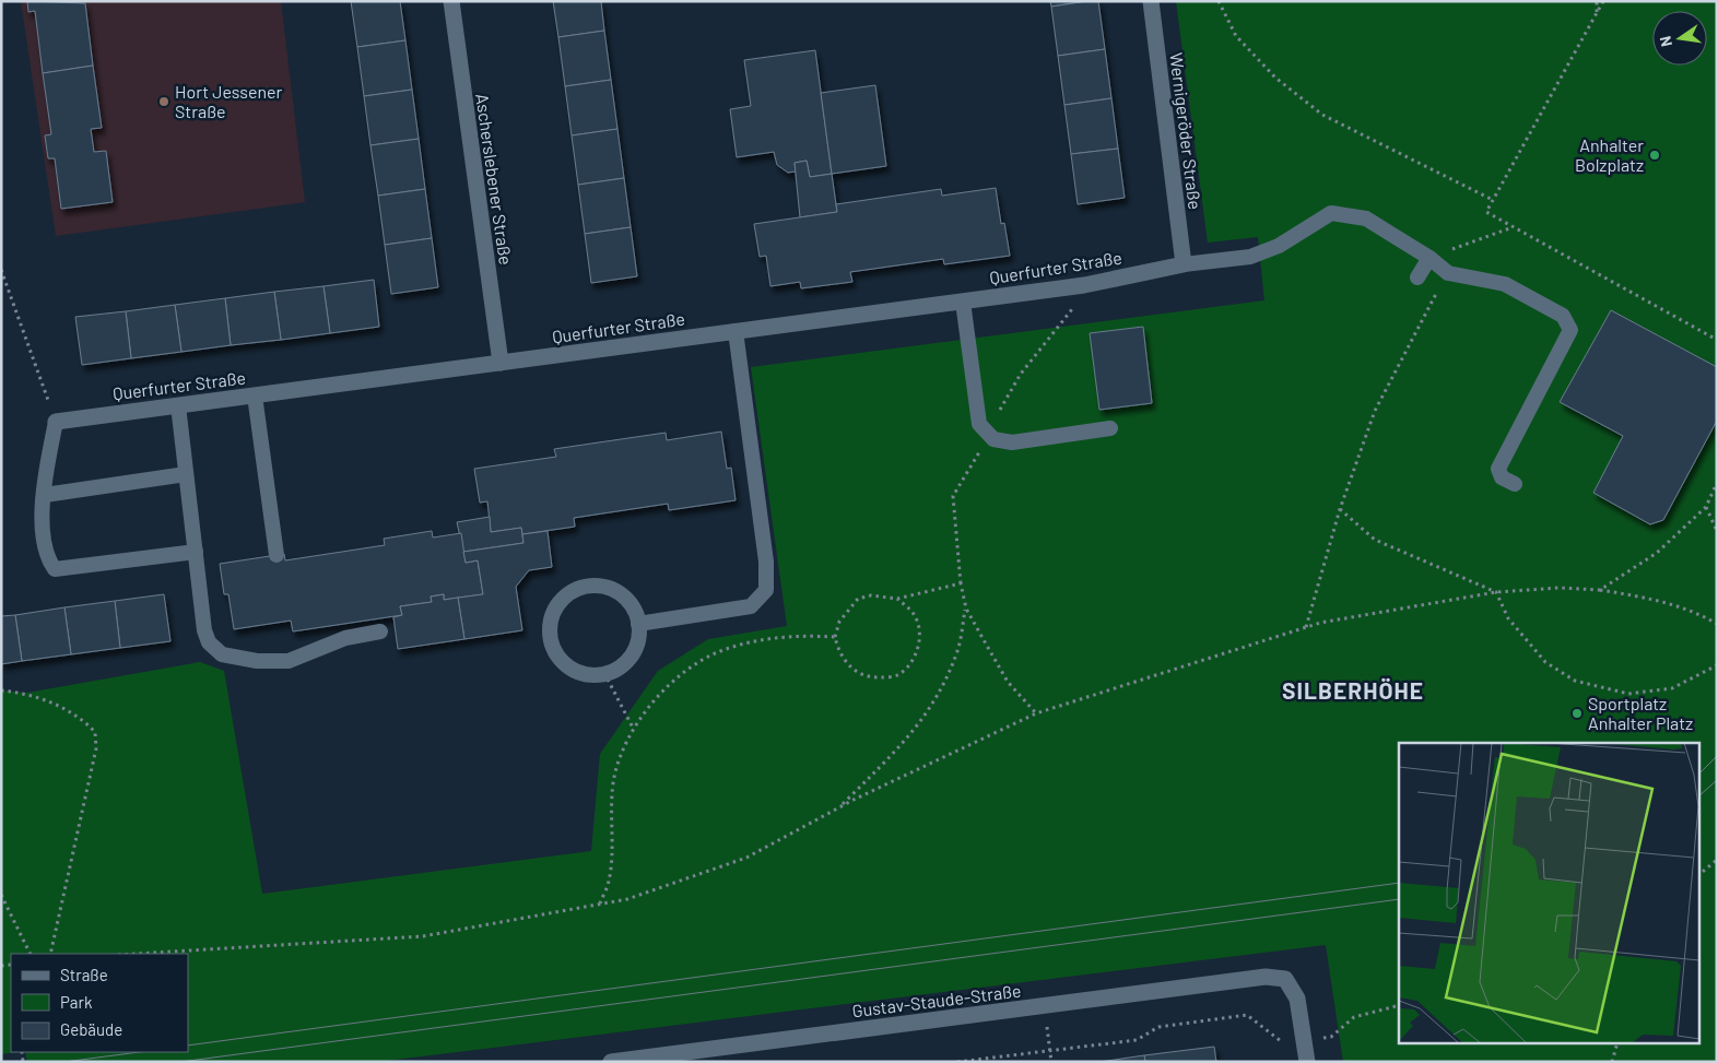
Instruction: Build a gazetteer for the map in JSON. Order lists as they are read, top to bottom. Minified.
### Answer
{"streets":{"street":["Wernigeröder Straße","Ascherslebener Straße","Querfurter Straße","Gustav-Staude-Straße"]},"crossings":[["Wernigeröder Straße","Querfurter Straße"],["Ascherslebener Straße","Querfurter Straße"]],"districts":["SILBERHÖHE"],"places":["Hort Jessener Straße","Anhalter Bolzplatz","Sportplatz Anhalter Platz"],"legend":["Straße","Park","Gebäude"],"north":"left"}
